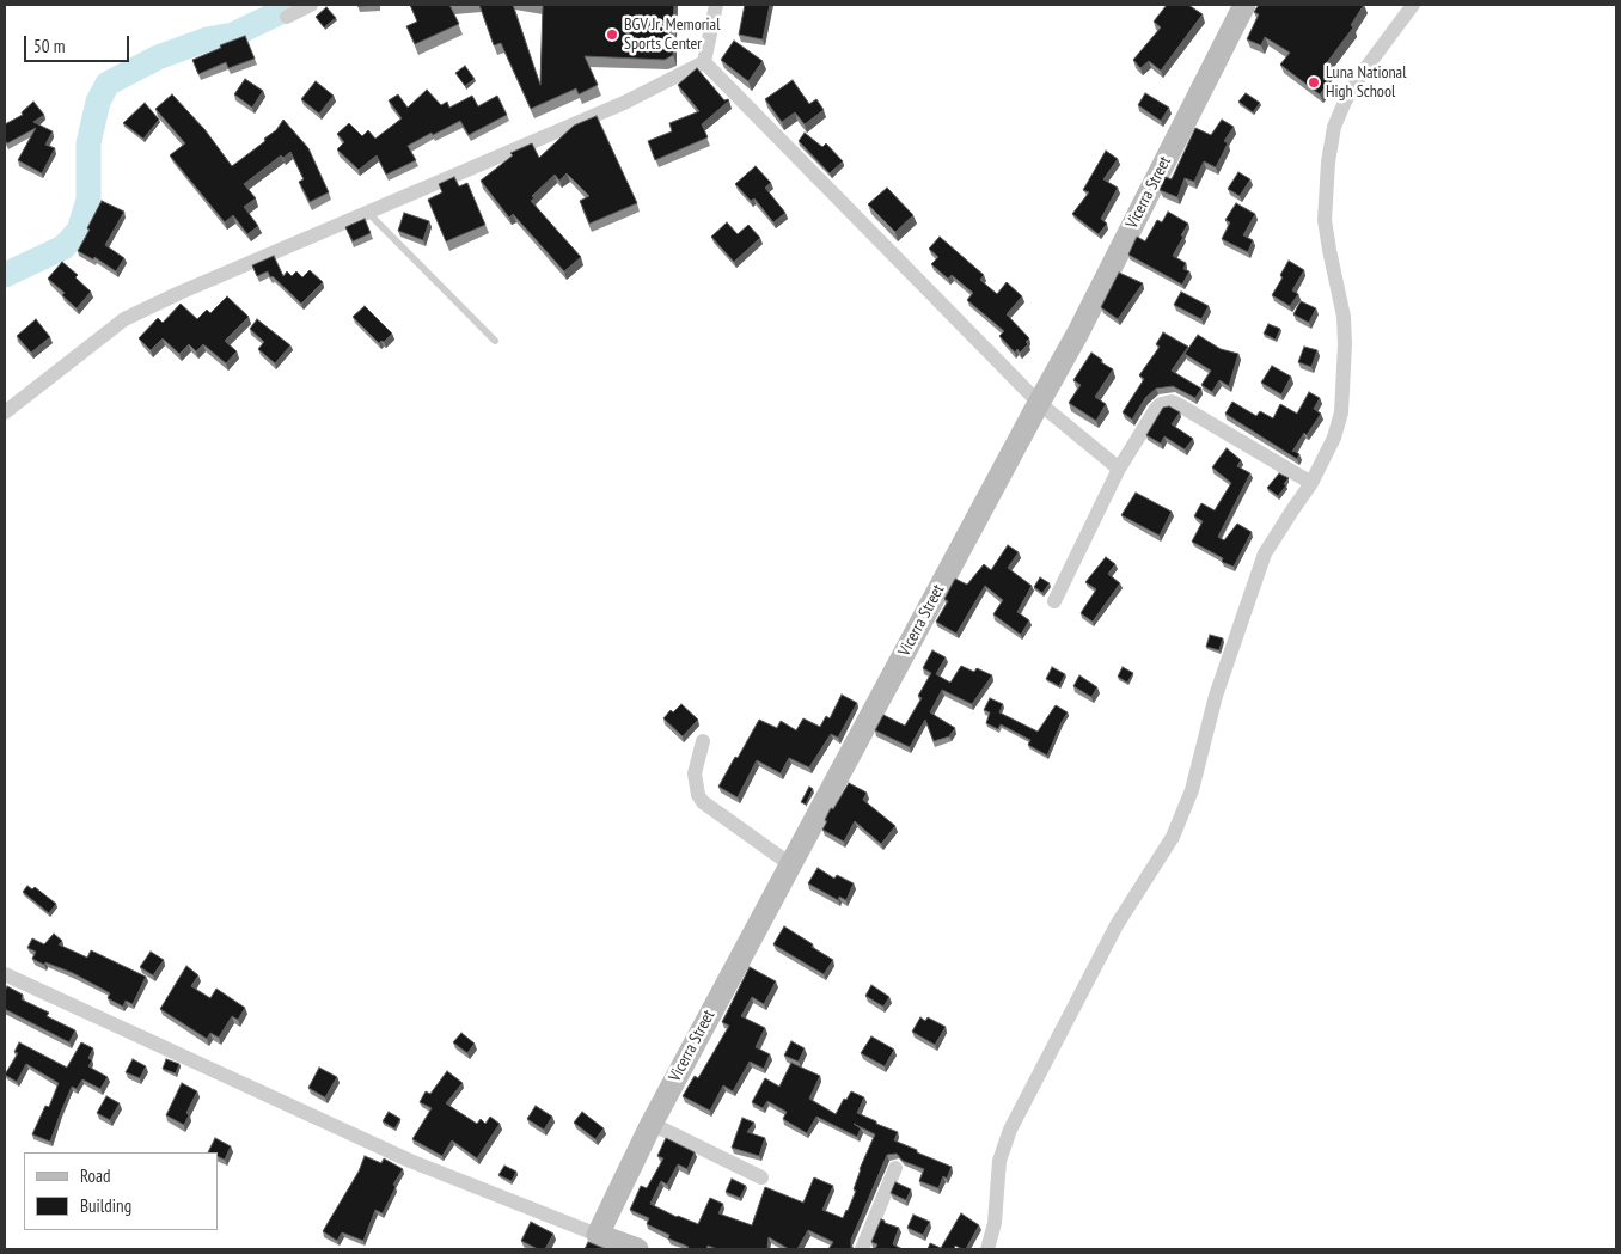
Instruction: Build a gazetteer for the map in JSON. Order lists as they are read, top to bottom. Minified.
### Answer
{"streets":{"main road":["Vicerra Street"]},"places":["BGV Jr. Memorial Sports Center","Luna National High School"],"legend":["Road","Building"],"scale_bar":"50 m"}
